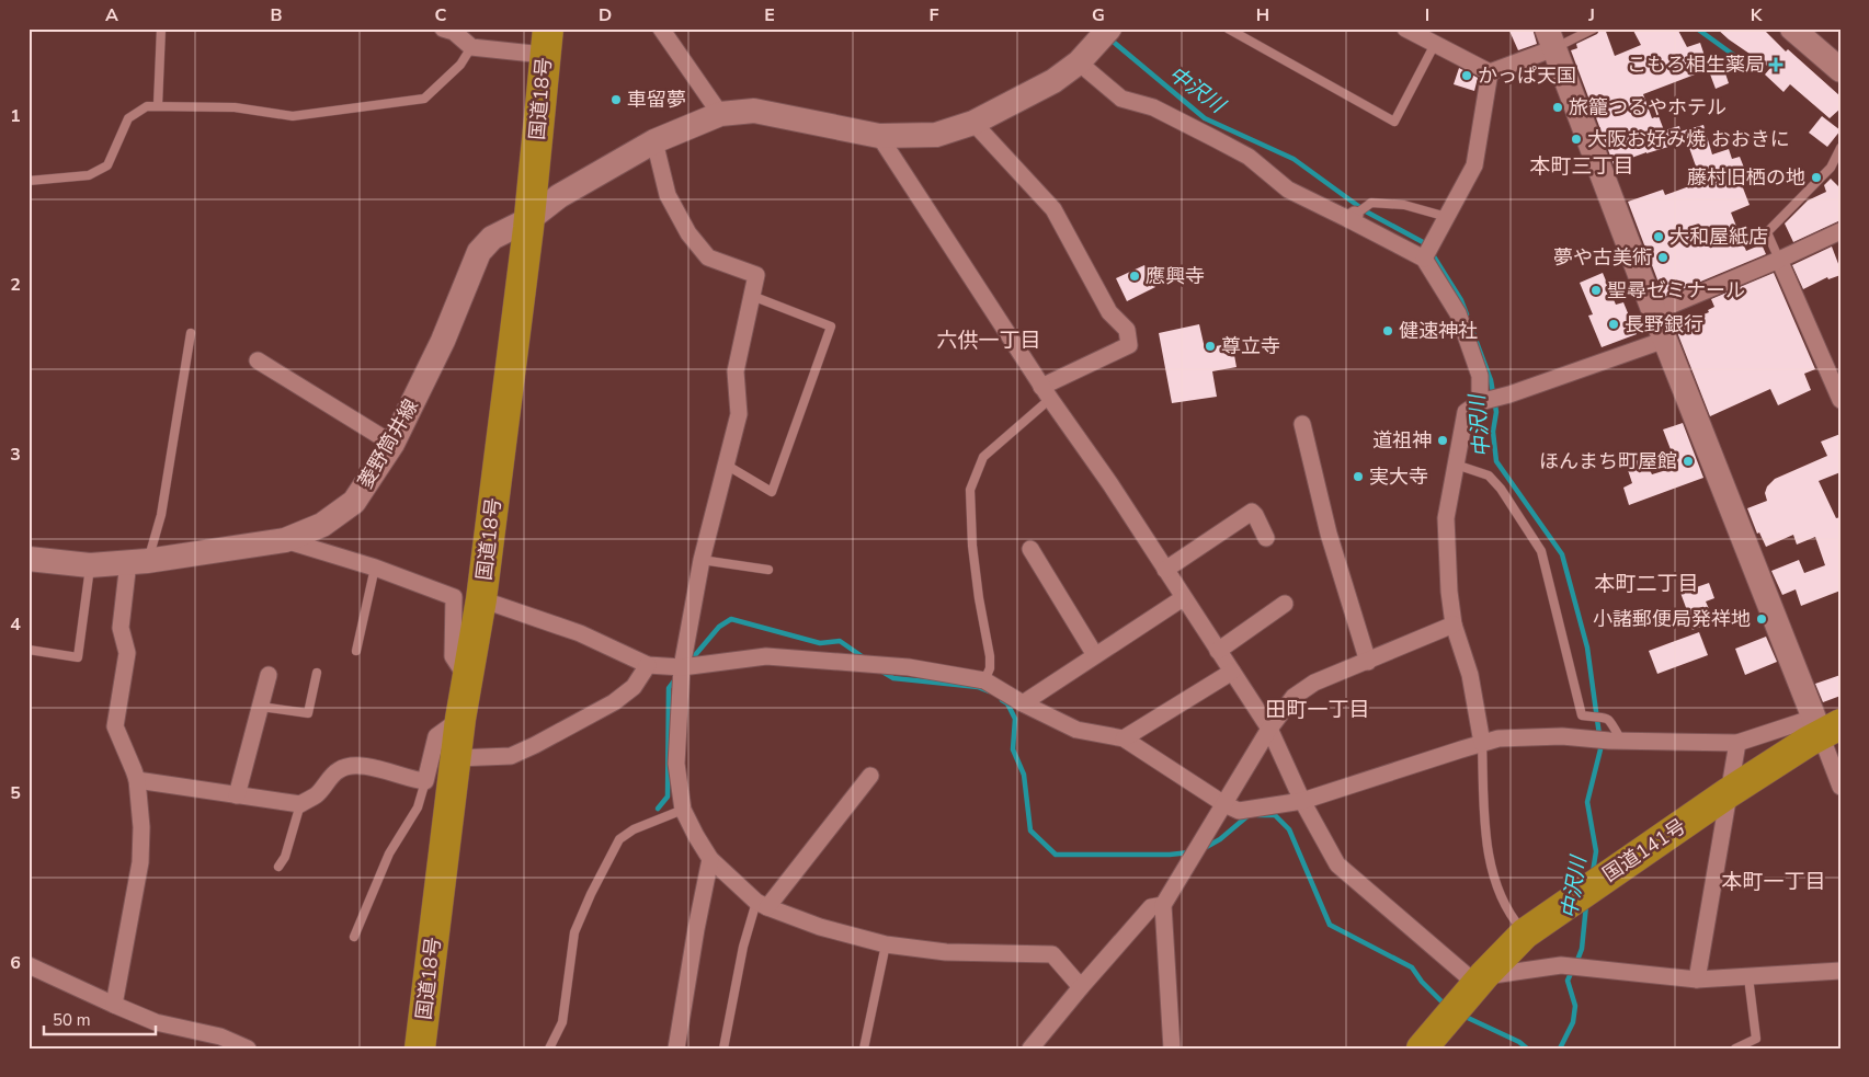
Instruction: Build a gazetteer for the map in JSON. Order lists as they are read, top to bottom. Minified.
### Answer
{"streets":{"highway":["国道18号","国道141号"],"street":["菱野筒井線"]},"crossings":[["国道18号","菱野筒井線"]],"districts":["本町三丁目","六供一丁目","本町二丁目","田町一丁目","本町一丁目"],"water":["中沢川"],"places":{"health":["こもろ相生薬局"],"other":["かっぱ天国","車留夢","旅籠つるやホテル","大阪お好み焼 おおきに","藤村旧栖の地","大和屋紙店","夢や古美術","應興寺","聖尋ゼミナール","長野銀行","健速神社","尊立寺","道祖神","ほんまち町屋館","実大寺","小諸郵便局発祥地"]},"scale_bar":"50 m","grid":{"columns":["A","B","C","D","E","F","G","H","I","J","K"],"rows":["1","2","3","4","5","6"]}}
